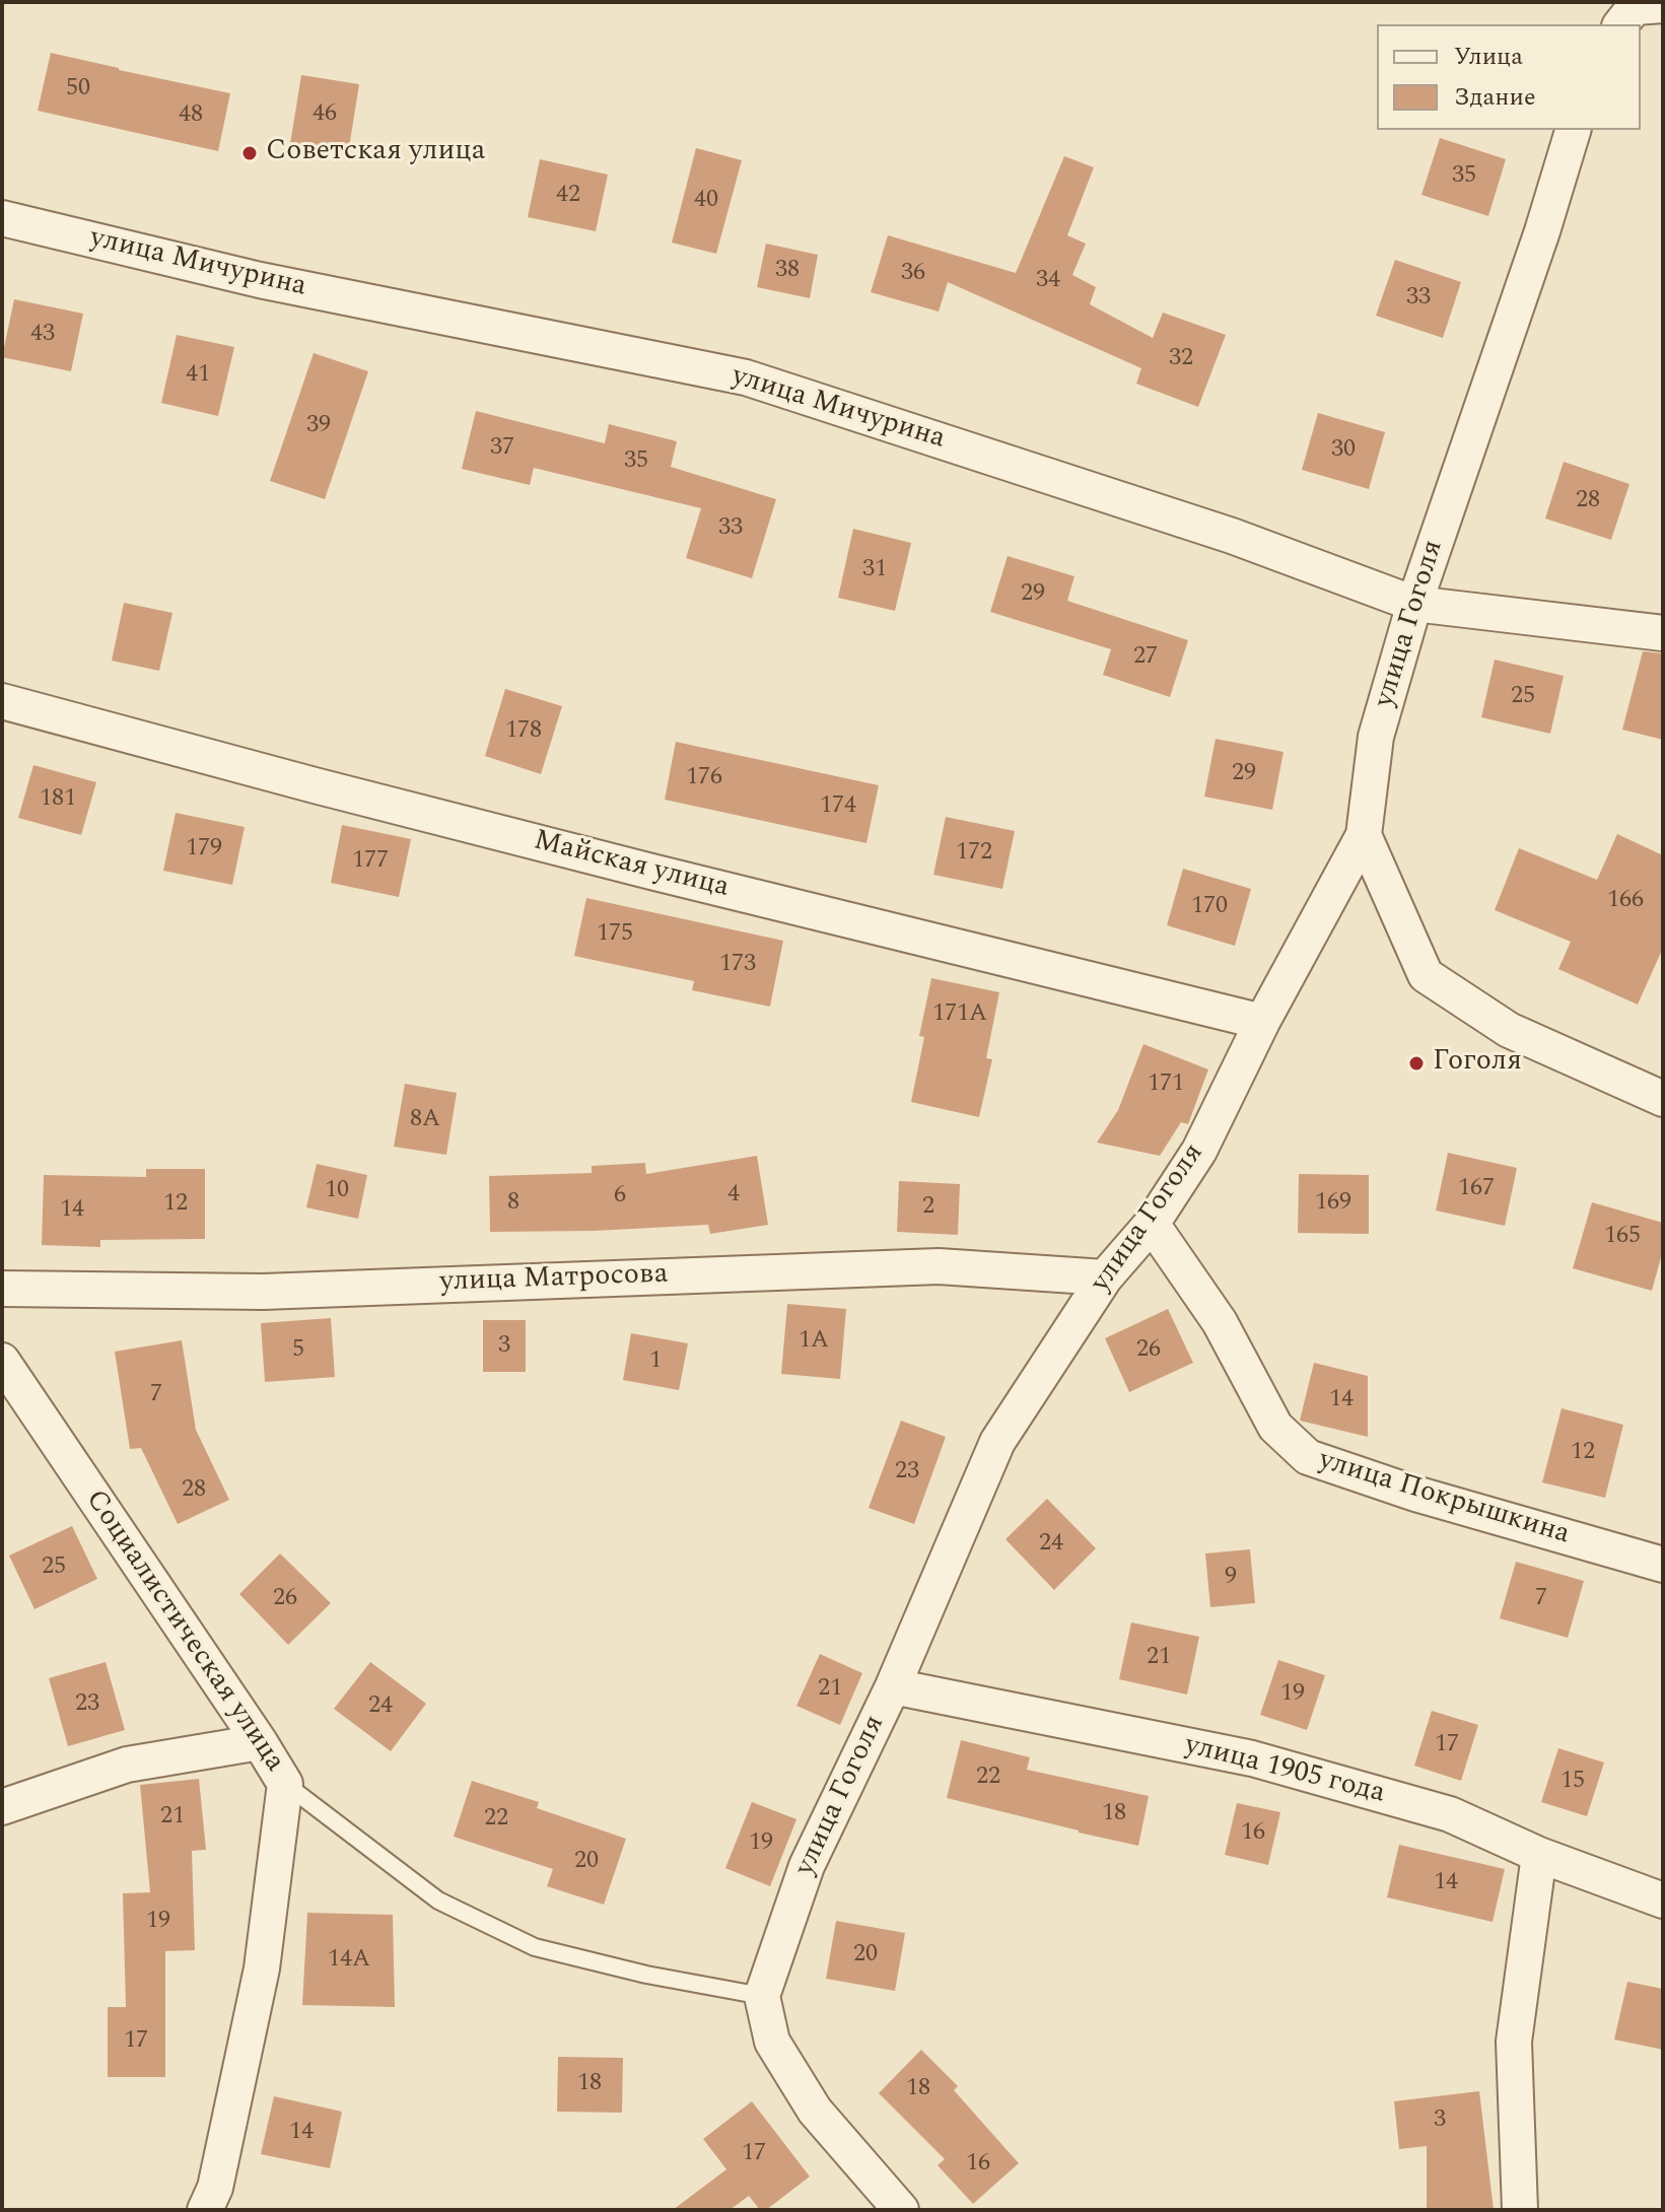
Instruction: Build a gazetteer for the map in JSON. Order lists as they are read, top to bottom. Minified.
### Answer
{"streets":{"street":["улица Мичурина","улица Гоголя","Майская улица","улица Матросова","улица Покрышкина","Социалистическая улица","улица 1905 года"]},"crossings":[["улица Мичурина","улица Гоголя"],["улица Гоголя","Майская улица"],["улица Гоголя","улица Матросова"],["улица Гоголя","улица Покрышкина"],["улица Гоголя","улица 1905 года"]],"places":["Советская улица","Гоголя"],"house_numbers":["50","46","48","35","42","40","38","36","34","33","43","32","41","39","37","30","35","28","33","31","29","27","25","178","29","176","181","174","179","172","177","166","170","175","173","171А","171","8А","167","10","4","6","8","169","12","2","14","165","1А","3","5","26","1","7","14","12","23","28","24","25","9","26","7","21","21","19","23","24","17","22","15","18","21","22","16","19","20","14","19","20","14А","17","18","18","3","14","17","16"],"legend":["Улица","Здание"]}
